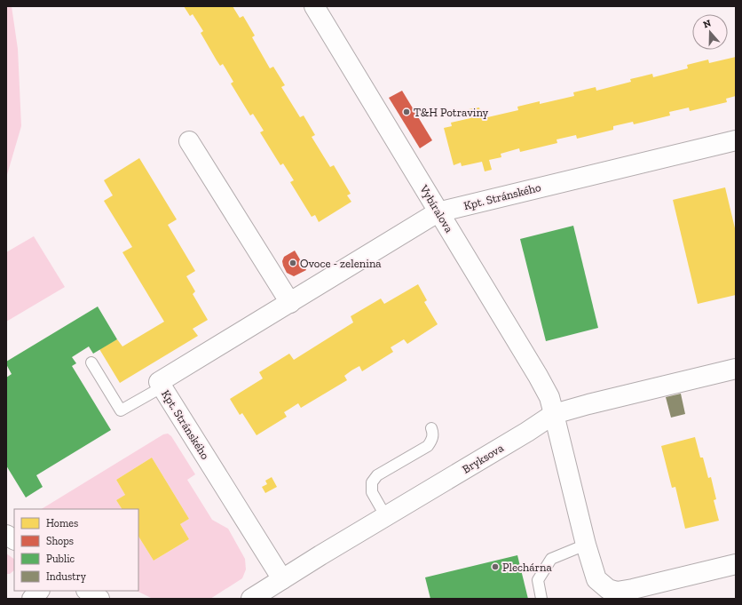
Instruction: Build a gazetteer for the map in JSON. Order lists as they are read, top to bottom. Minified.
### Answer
{"streets":{"street":["Kpt. Stránského","Vybíralova","Bryksova"]},"crossings":[["Kpt. Stránského","Vybíralova"],["Kpt. Stránského","Bryksova"],["Vybíralova","Bryksova"]],"places":["T&H Potraviny","Ovoce - zelenina","Plechárna"],"legend":["Homes","Shops","Public","Industry"],"north":"top"}
